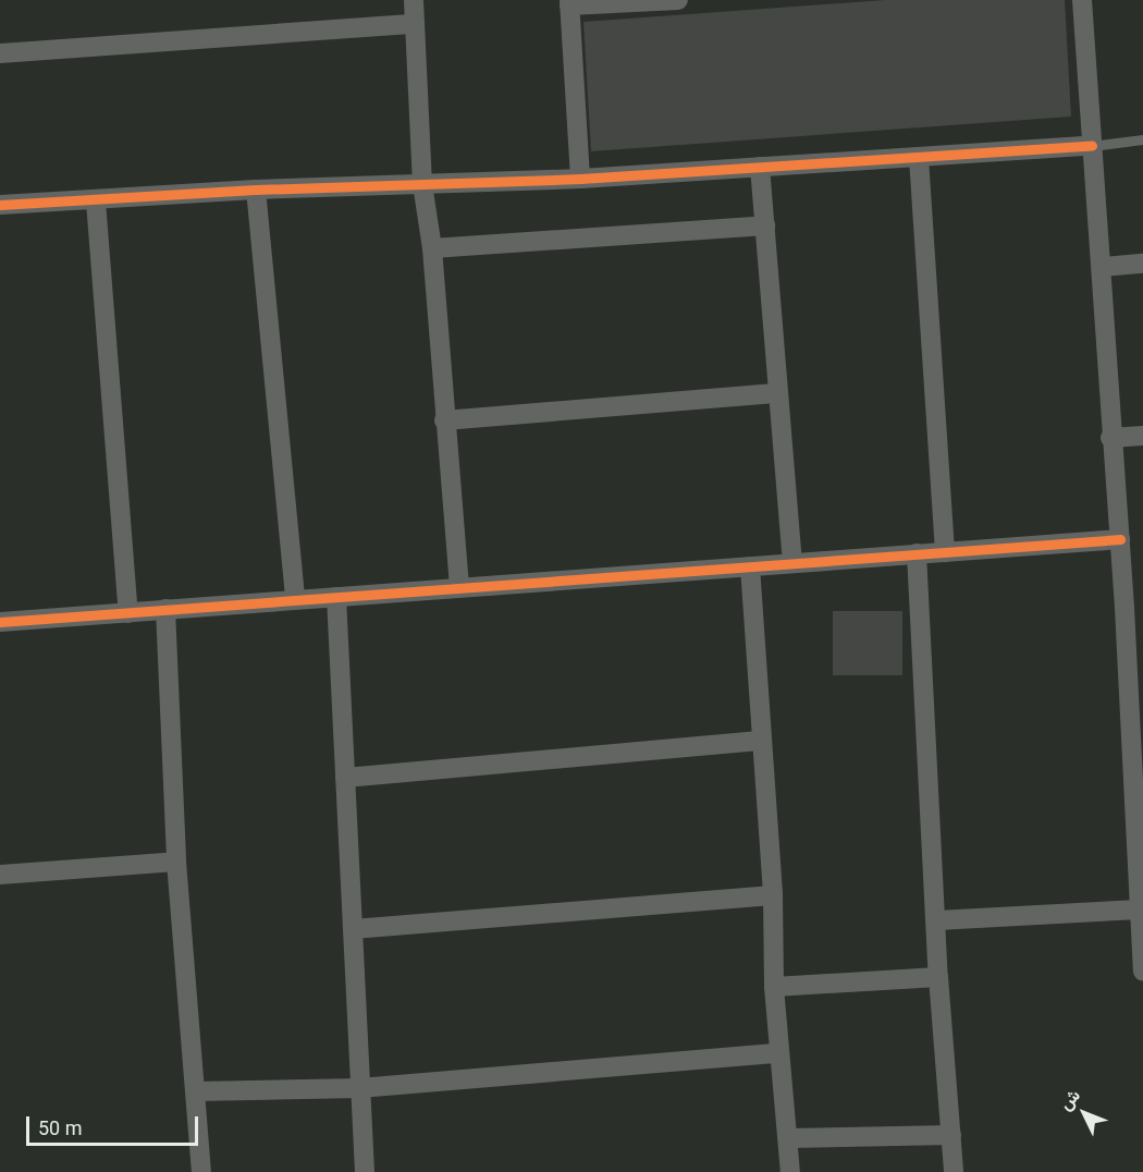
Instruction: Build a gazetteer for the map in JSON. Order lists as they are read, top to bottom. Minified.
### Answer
{"scale_bar":"50 m","north":"top left"}
